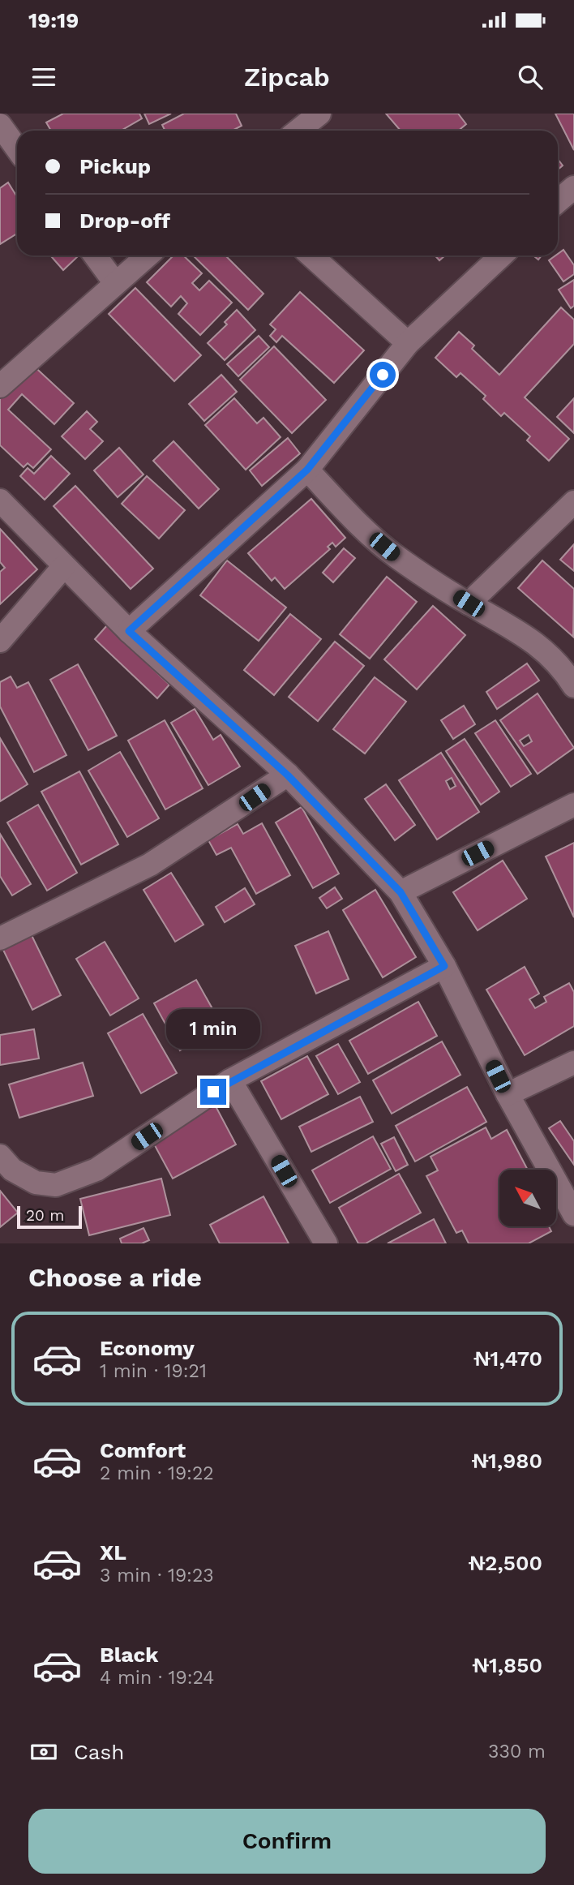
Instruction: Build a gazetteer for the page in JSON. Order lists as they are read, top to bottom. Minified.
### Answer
{"scale_bar":"20 m","north":"top left","page":{"status":"19:19","header":"Zipcab","banner":["Pickup","Drop-off"],"bubble":"1 min","scale":"20 m","heading":"Choose a ride","list":[{"name":"Economy","note":"1 min · 19:21","value":"₦1,470"},{"name":"Comfort","note":"2 min · 19:22","value":"₦1,980"},{"name":"XL","note":"3 min · 19:23","value":"₦2,500"},{"name":"Black","note":"4 min · 19:24","value":"₦1,850"}],"pay":["Cash","330 m"],"buttons":"Confirm"}}
